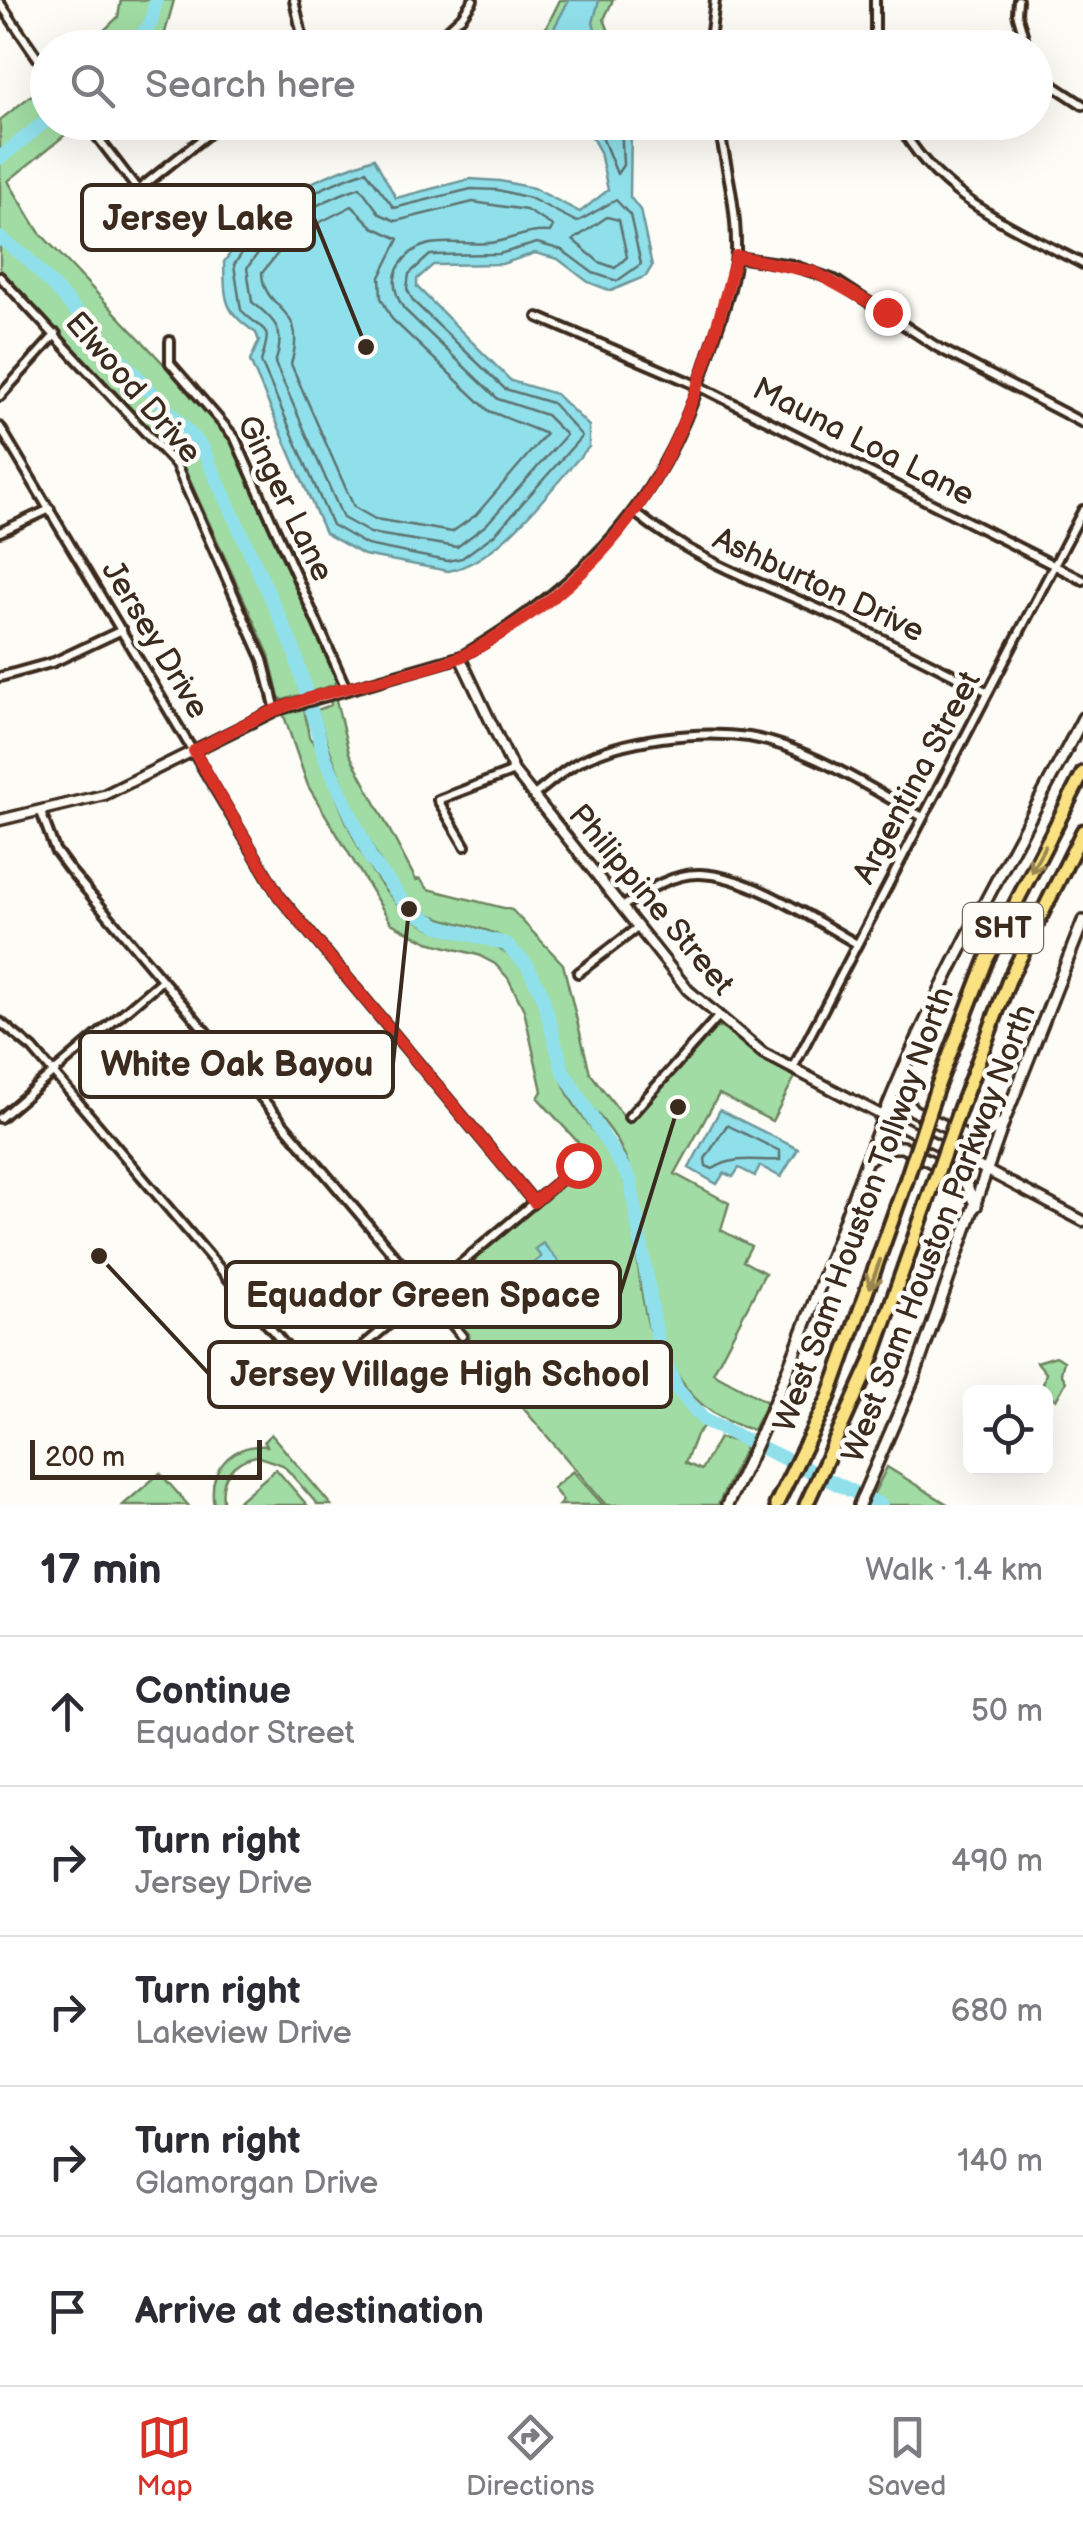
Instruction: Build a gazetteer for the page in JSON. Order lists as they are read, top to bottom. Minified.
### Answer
{"streets":{"highway":["SHT","West Sam Houston Tollway North"],"main road":["West Sam Houston Parkway North"],"street":["Elwood Drive","Mauna Loa Lane","Ginger Lane","Ashburton Drive","Jersey Drive","Argentina Street","Philippine Street"]},"crossings":[["Mauna Loa Lane","Argentina Street"],["Ashburton Drive","Argentina Street"],["Argentina Street","Philippine Street"],["Philippine Street","West Sam Houston Parkway North"]],"places":["Jersey Lake","White Oak Bayou","Equador Green Space","Jersey Village High School"],"scale_bar":"200 m","page":{"search":"Search here","scale":"200 m","heading":["17 min","Walk · 1.4 km"],"list":[["Continue","Equador Street","50 m"],["Turn right","Jersey Drive","490 m"],["Turn right","Lakeview Drive","680 m"],["Turn right","Glamorgan Drive","140 m"],"Arrive at destination"],"nav":["Map","Directions","Saved"]}}
